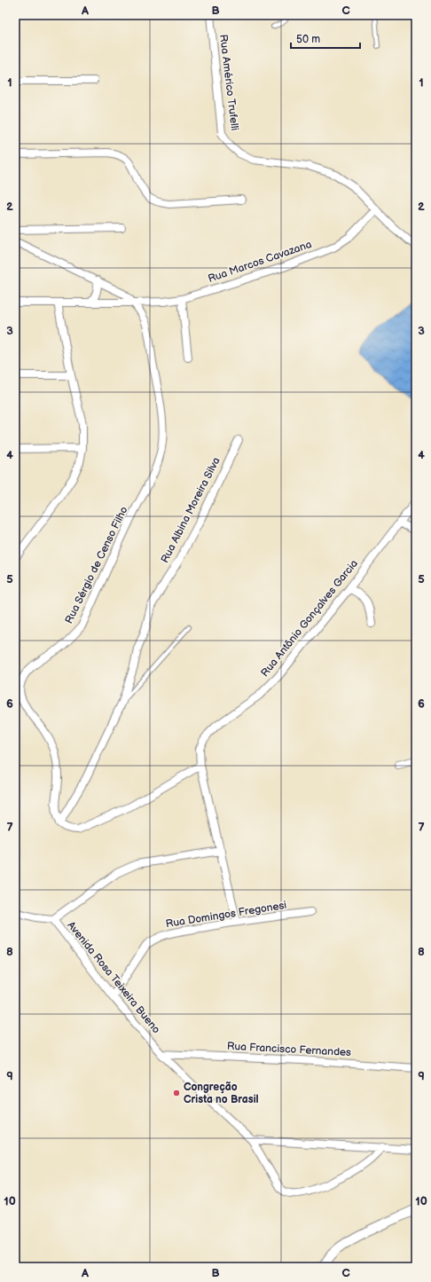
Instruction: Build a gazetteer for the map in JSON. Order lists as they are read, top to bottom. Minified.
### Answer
{"streets":{"street":["Rua Américo Trufelli","Rua Marcos Cavazana","Rua Albina Moreira Silva","Rua Sérgio de Censo Filho","Rua Antônio Gonçalves Garcia","Rua Domingos Fregonesi","Avenida Rosa Teixeira Bueno","Rua Francisco Fernandes"]},"crossings":[["Rua Américo Trufelli","Rua Marcos Cavazana"],["Rua Marcos Cavazana","Rua Sérgio de Censo Filho"],["Rua Albina Moreira Silva","Rua Sérgio de Censo Filho"],["Rua Antônio Gonçalves Garcia","Rua Domingos Fregonesi"],["Rua Domingos Fregonesi","Avenida Rosa Teixeira Bueno"],["Avenida Rosa Teixeira Bueno","Rua Francisco Fernandes"]],"places":["Congreção Crista no Brasil"],"scale_bar":"50 m","grid":{"columns":["A","B","C"],"rows":["1","2","3","4","5","6","7","8","9","10"]}}
